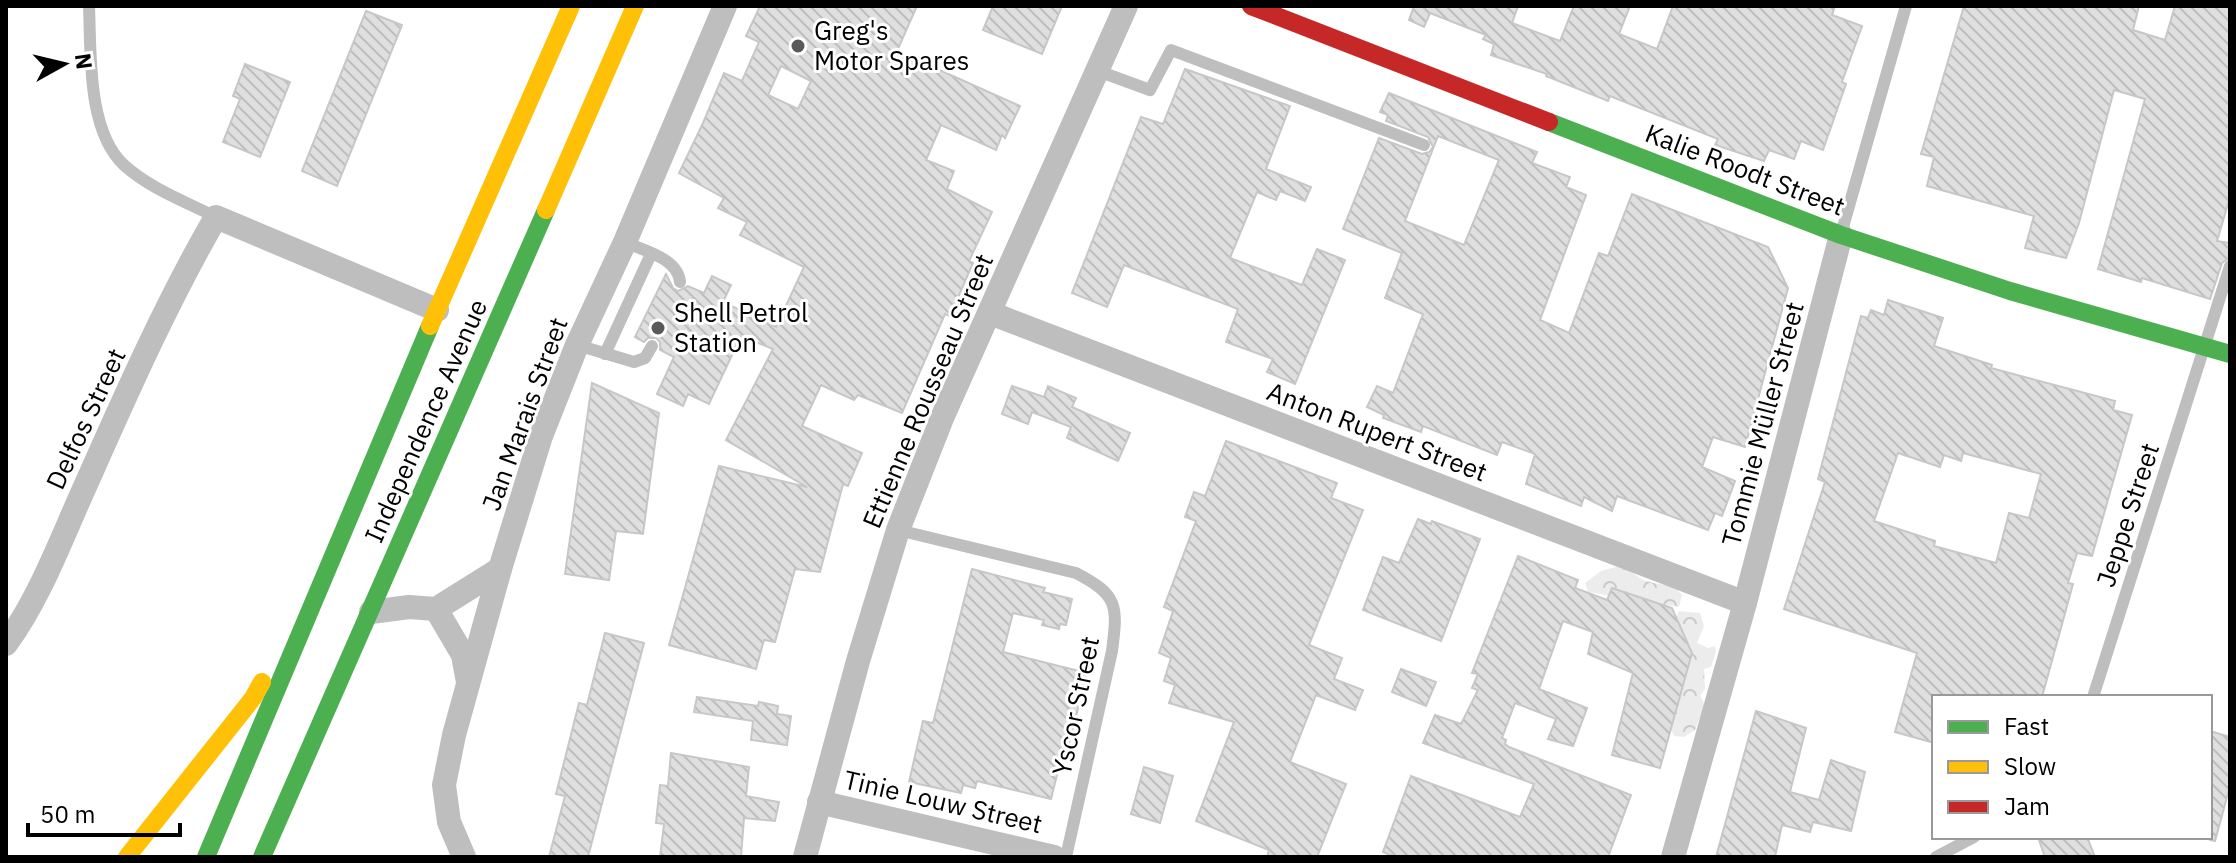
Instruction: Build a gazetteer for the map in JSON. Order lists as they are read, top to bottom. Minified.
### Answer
{"streets":{"main road":["Kalie Roodt Street","Independence Avenue"],"street":["Ettienne Rousseau Street","Jan Marais Street","Delfos Street","Tommie Müller Street","Anton Rupert Street","Tinie Louw Street"],"lane":["Jeppe Street","Yscor Street"]},"crossings":[["Kalie Roodt Street","Tommie Müller Street"],["Kalie Roodt Street","Jeppe Street"],["Ettienne Rousseau Street","Anton Rupert Street"],["Ettienne Rousseau Street","Yscor Street"],["Ettienne Rousseau Street","Tinie Louw Street"],["Tommie Müller Street","Anton Rupert Street"]],"places":["Greg's Motor Spares","Shell Petrol Station"],"legend":["Fast","Slow","Jam"],"scale_bar":"50 m","north":"right"}
